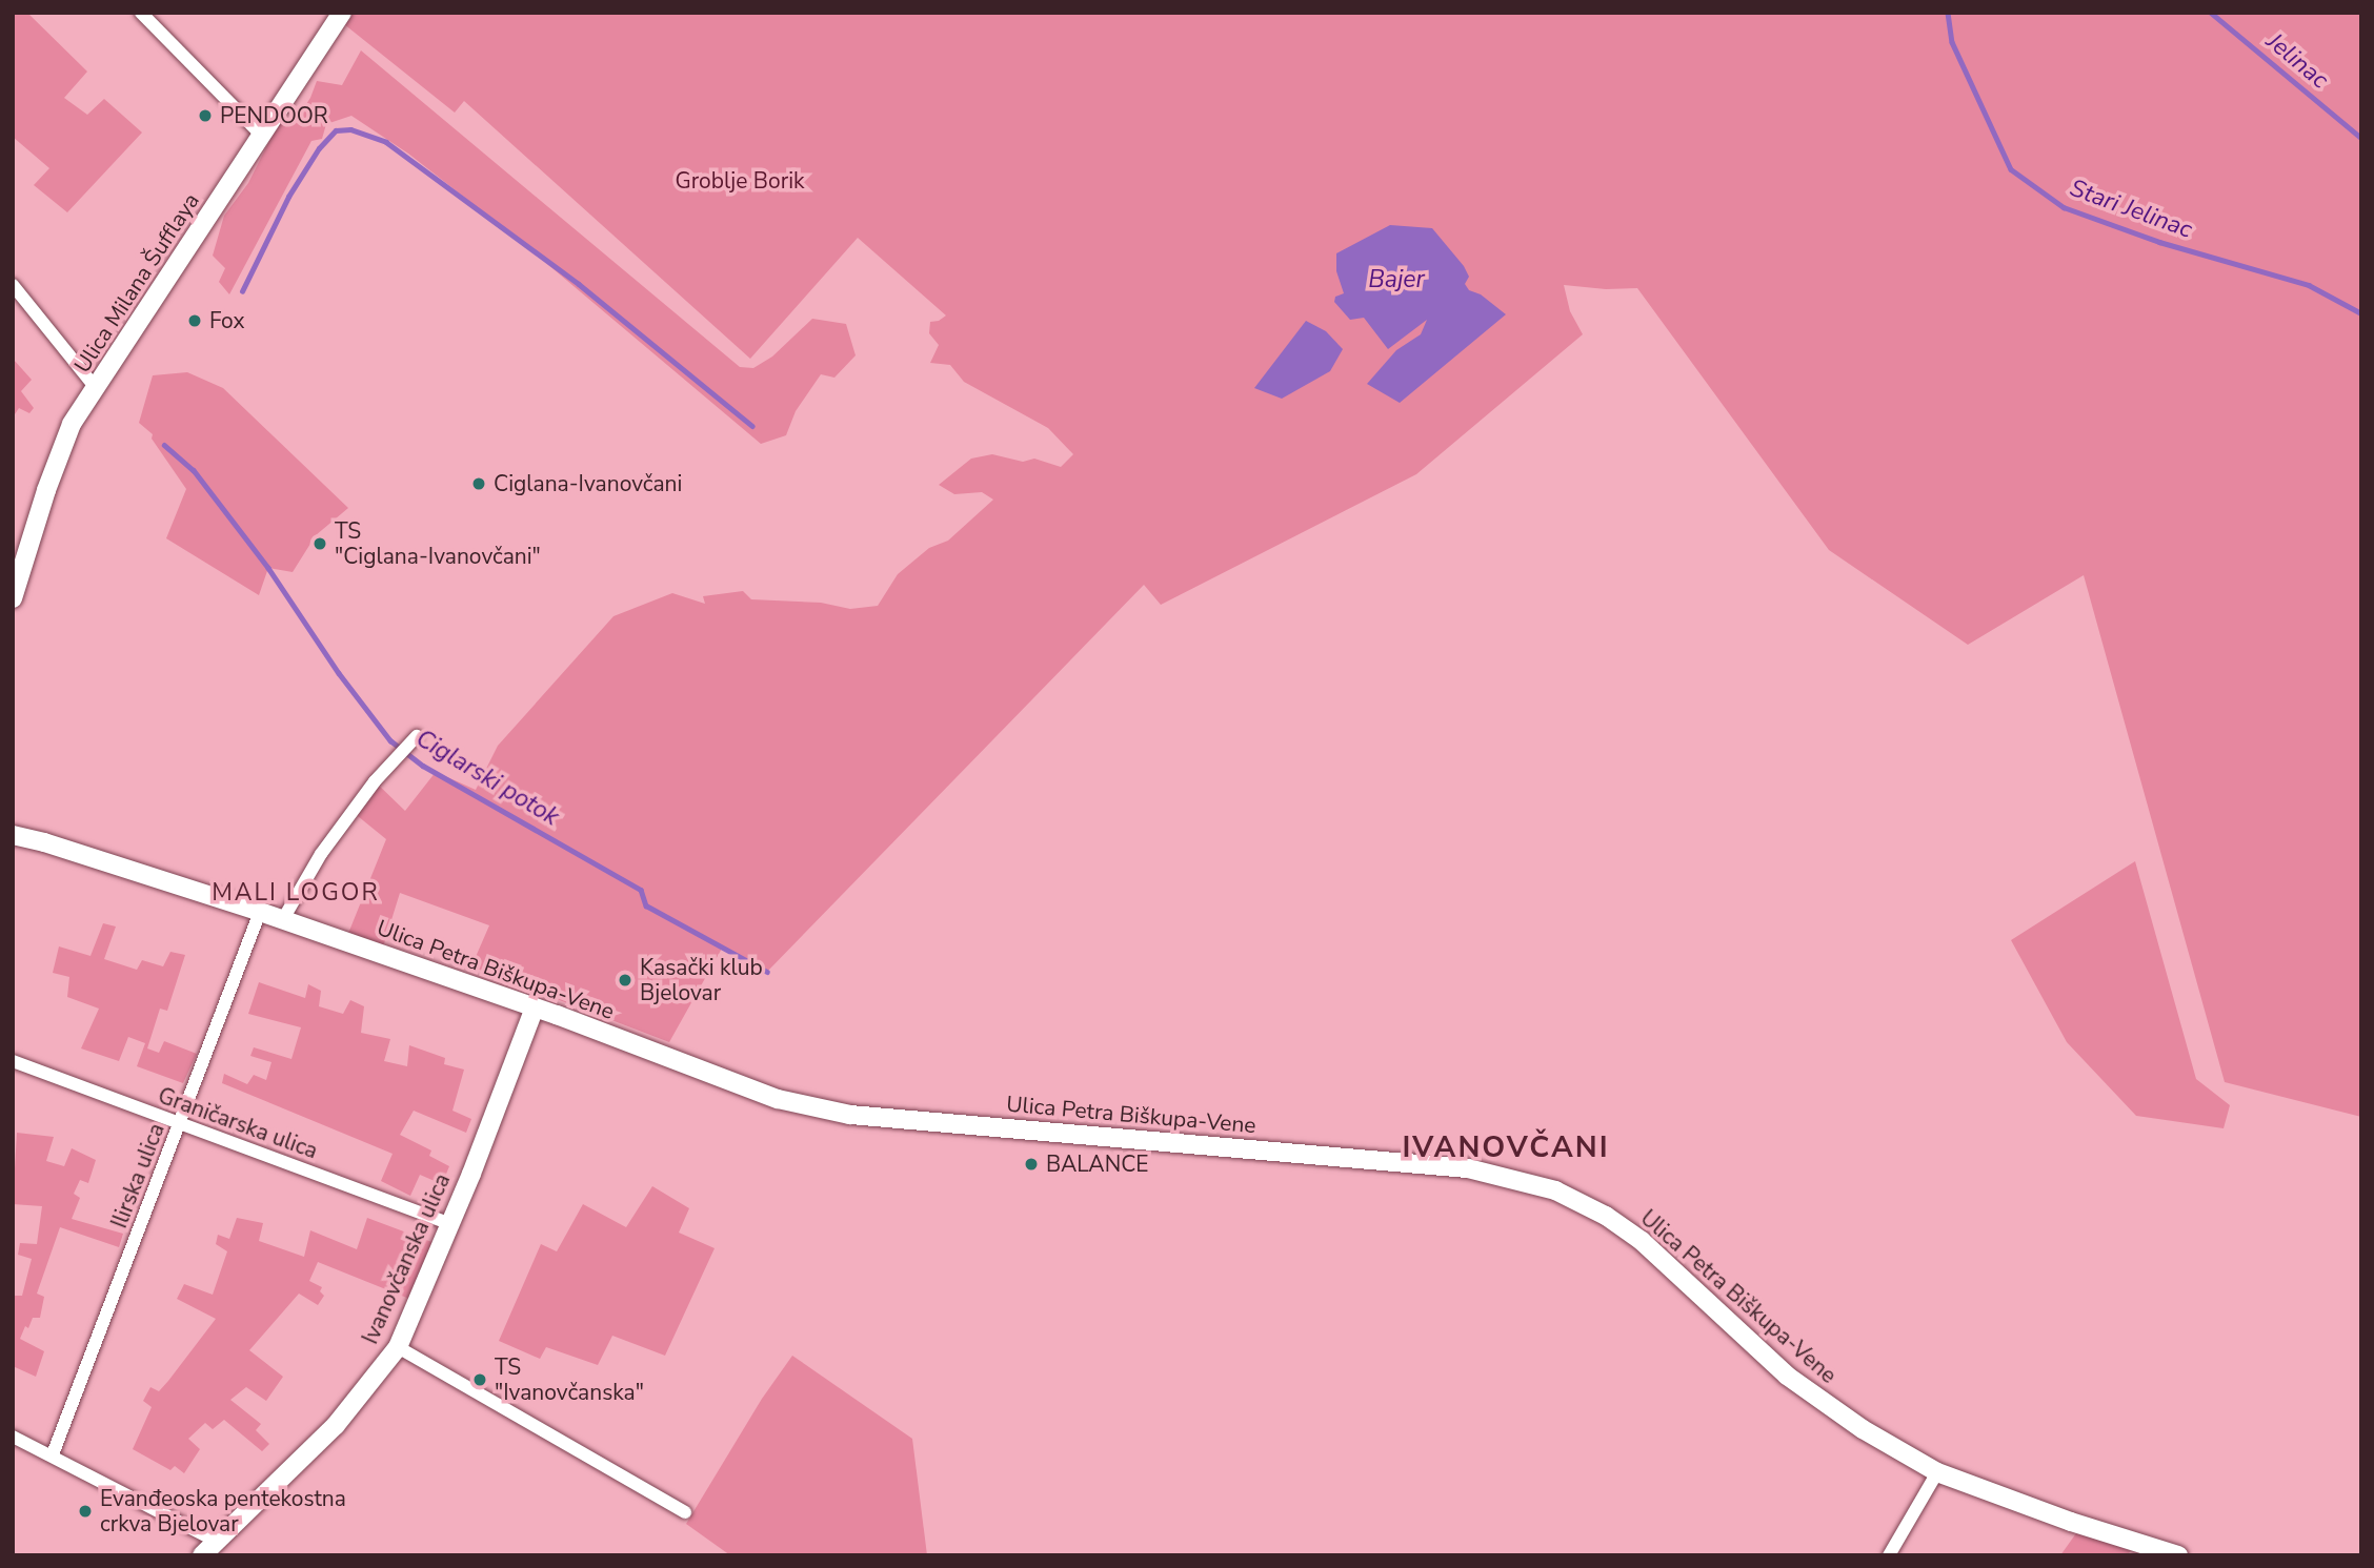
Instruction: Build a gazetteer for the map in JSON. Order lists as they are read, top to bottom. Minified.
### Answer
{"streets":{"main road":["Ulica Milana Šufflaya","Ulica Petra Biškupa-Vene","Ivanovčanska ulica"],"street":["Graničarska ulica","Ilirska ulica"]},"crossings":[["Ulica Petra Biškupa-Vene","Ilirska ulica"],["Ulica Petra Biškupa-Vene","Ivanovčanska ulica"],["Graničarska ulica","Ilirska ulica"],["Graničarska ulica","Ivanovčanska ulica"]],"districts":["MALI LOGOR","IVANOVČANI"],"water":["Jelinac","Stari Jelinac","Bajer","Ciglarski potok"],"parks":["Groblje Borik"],"places":["PENDOOR","Fox","Ciglana-Ivanovčani","TS \"Ciglana-Ivanovčani\"","Kasački klub Bjelovar","BALANCE","TS \"Ivanovčanska\"","Evanđeoska pentekostna crkva Bjelovar"]}
